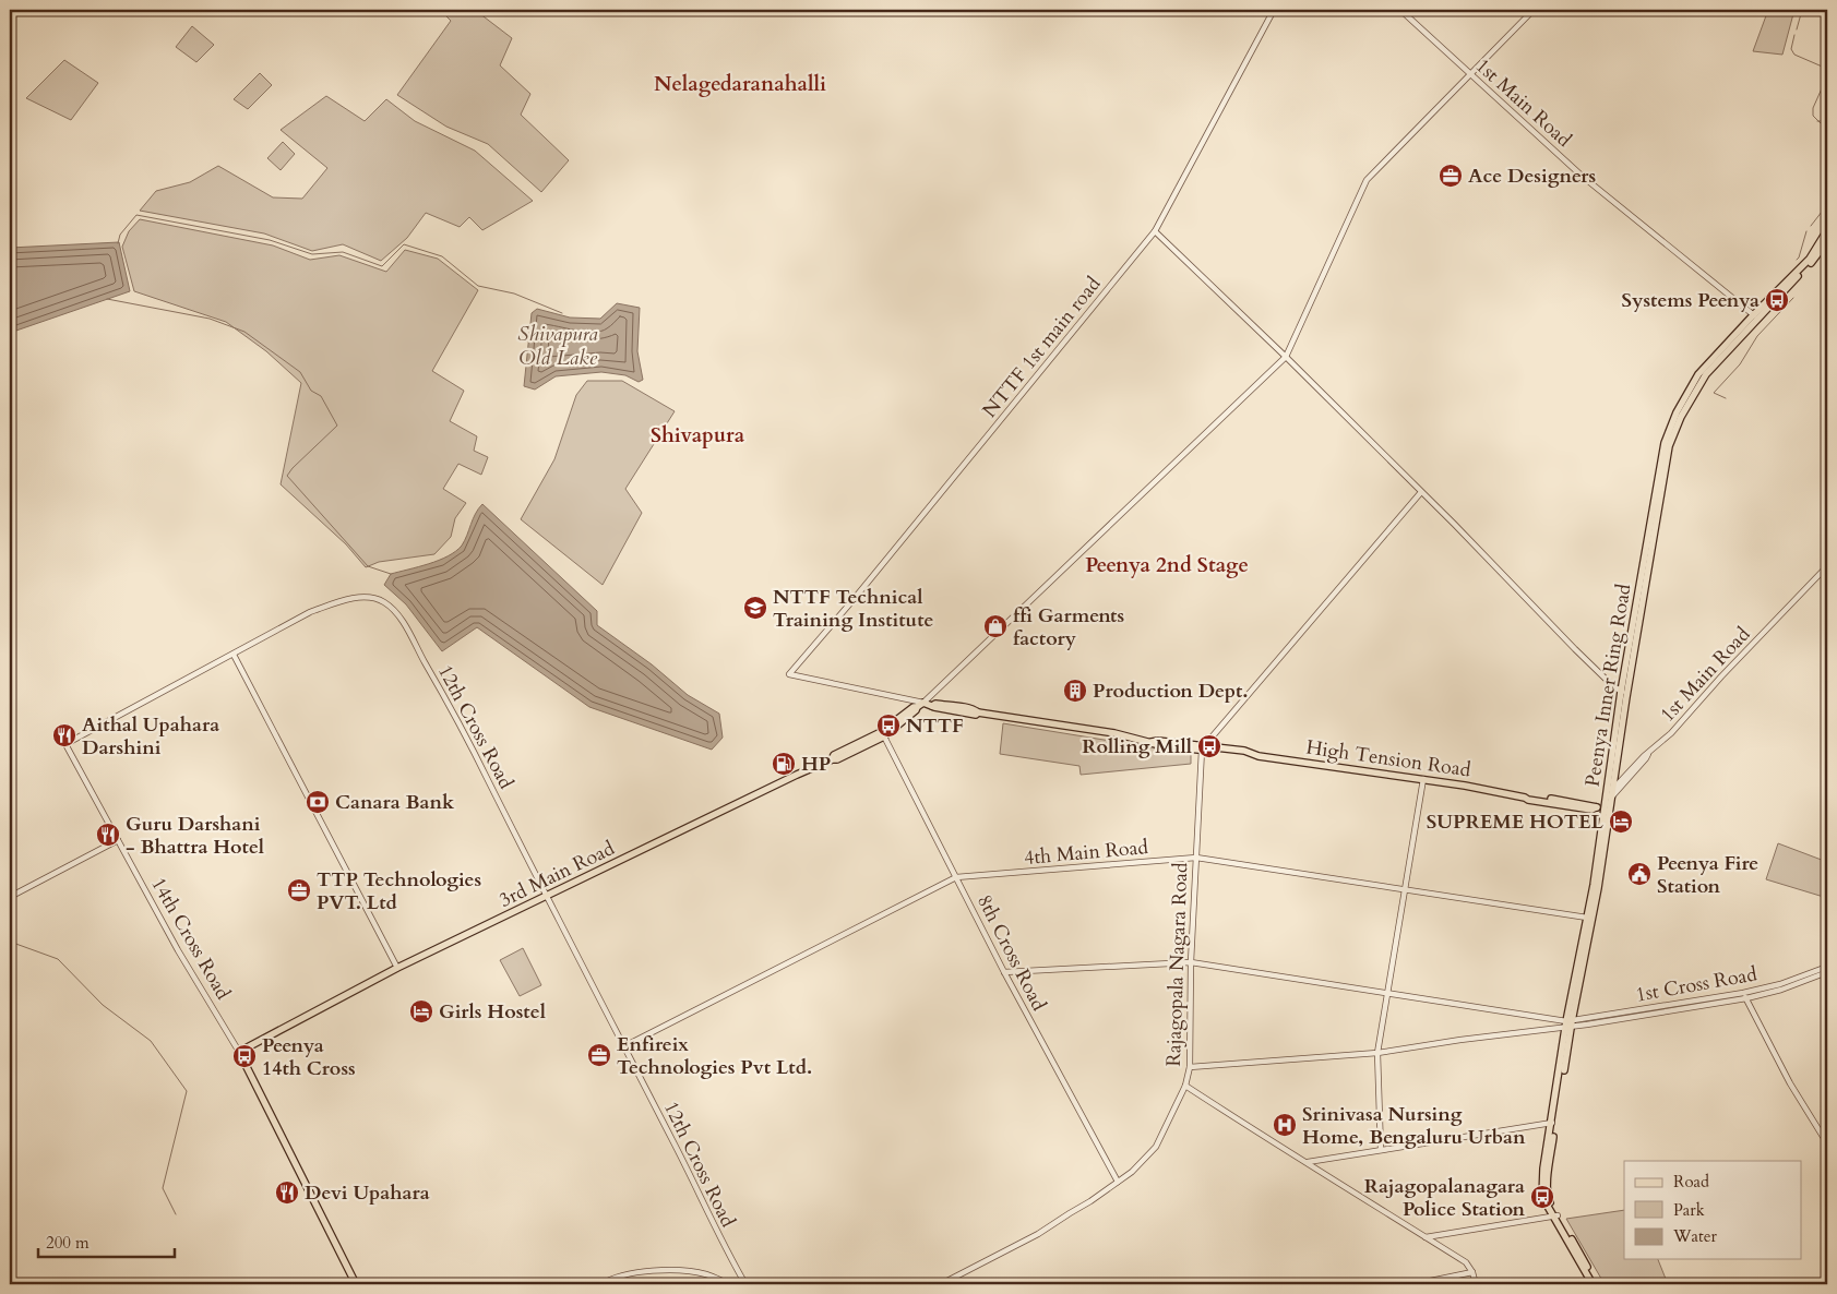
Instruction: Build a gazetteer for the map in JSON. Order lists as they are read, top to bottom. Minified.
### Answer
{"streets":{"main road":["Peenya Inner Ring Road","High Tension Road","3rd Main Road"],"street":["1st Main Road","NTTF 1st main road","12th Cross Road","4th Main Road","14th Cross Road","8th Cross Road","Rajagopala Nagara Road","1st Cross Road"]},"crossings":[["1st Main Road","Peenya Inner Ring Road"],["NTTF 1st main road","High Tension Road"],["NTTF 1st main road","3rd Main Road"],["Peenya Inner Ring Road","High Tension Road"],["Peenya Inner Ring Road","4th Main Road"],["Peenya Inner Ring Road","1st Cross Road"],["12th Cross Road","4th Main Road"],["12th Cross Road","3rd Main Road"],["12th Cross Road","14th Cross Road"],["High Tension Road","3rd Main Road"],["High Tension Road","Rajagopala Nagara Road"],["4th Main Road","8th Cross Road"],["4th Main Road","Rajagopala Nagara Road"],["3rd Main Road","14th Cross Road"],["3rd Main Road","8th Cross Road"],["8th Cross Road","Rajagopala Nagara Road"],["Rajagopala Nagara Road","1st Cross Road"]],"districts":["Nelagedaranahalli","Shivapura","Peenya 2nd Stage"],"water":["Shivapura Old Lake"],"places":{"office":["Ace Designers","TTP Technologies PVT. Ltd","Enfireix Technologies Pvt Ltd."],"bus stop":["Systems Peenya","NTTF","Rolling Mill","Peenya 14th Cross","Rajagopalanagara Police Station"],"school or university":["NTTF Technical Training Institute"],"shop":["ffi Garments factory"],"building":["Production Dept."],"restaurant":["Aithal Upahara Darshini","Guru Darshani - Bhattra Hotel","Devi Upahara"],"fuel station":["HP"],"bank":["Canara Bank"],"hotel":["SUPREME HOTEL","Girls Hostel"],"public building":["Peenya Fire Station"],"hospital":["Srinivasa Nursing Home, Bengaluru Urban"]},"legend":["Road","Park","Water"],"scale_bar":"200 m"}
